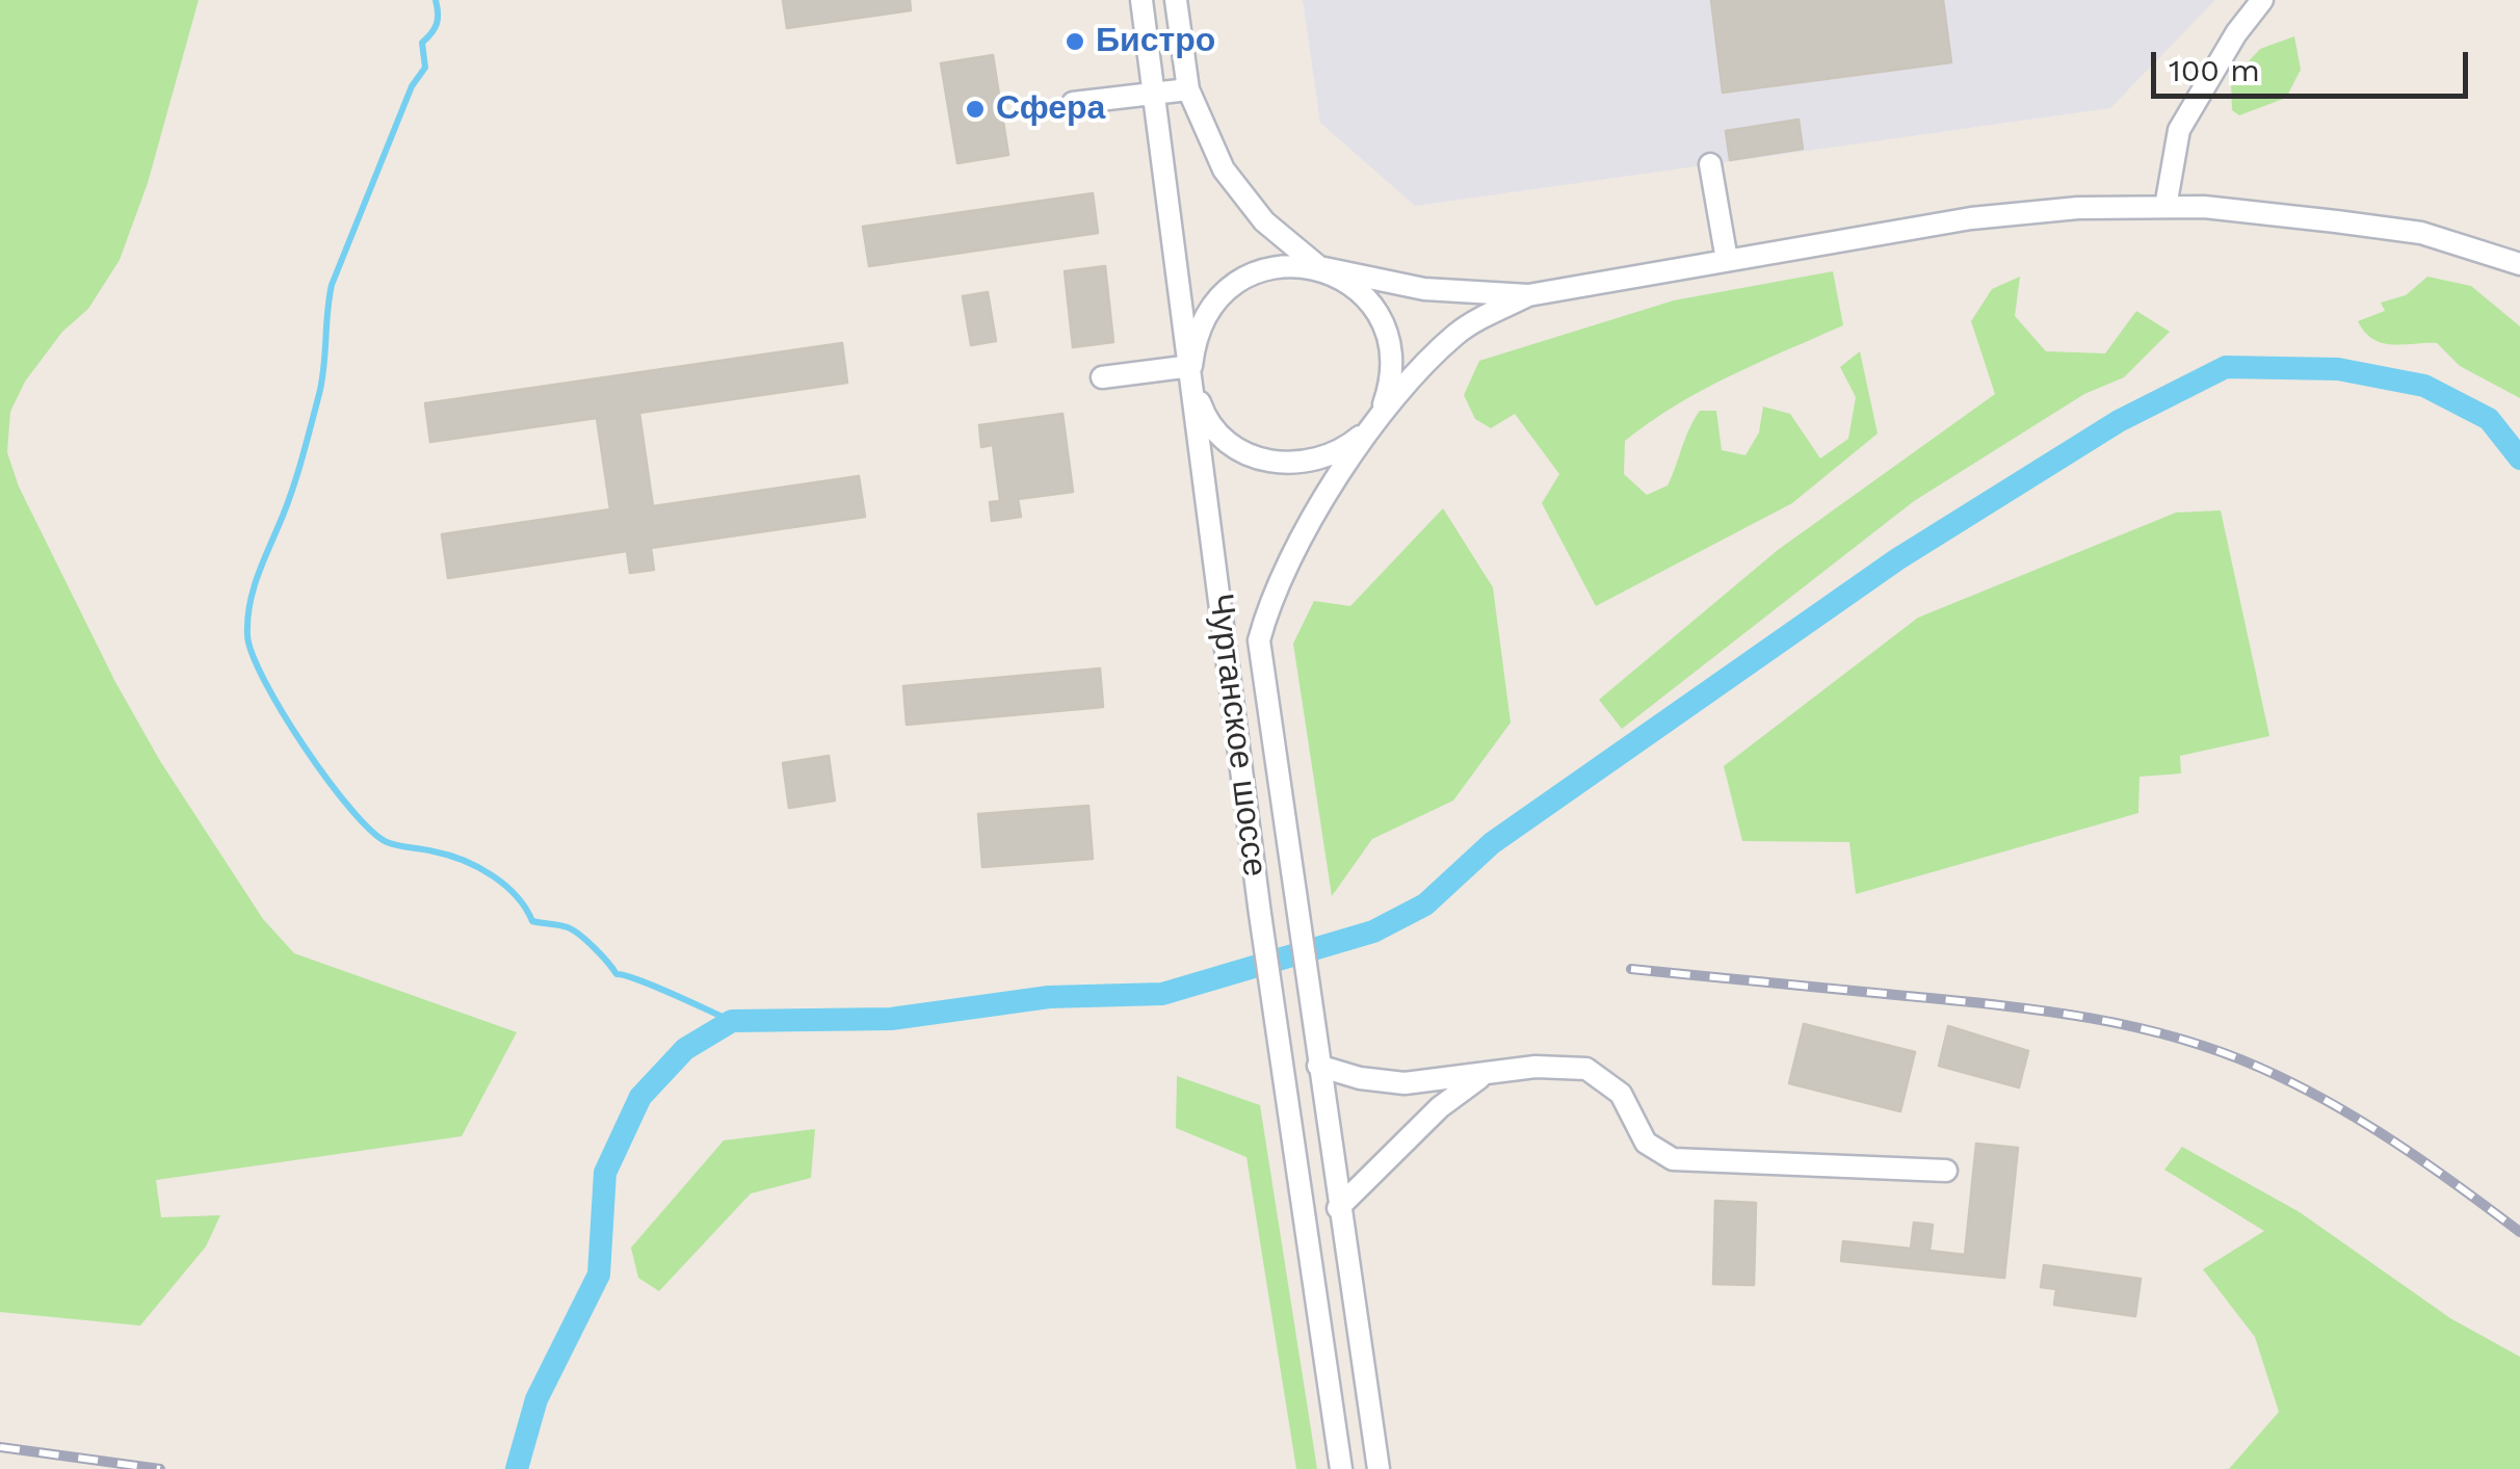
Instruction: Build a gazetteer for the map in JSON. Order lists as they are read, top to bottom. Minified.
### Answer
{"streets":{"street":["Чуртанское шоссе"]},"places":["Бистро","Сфера"],"scale_bar":"100 m"}
